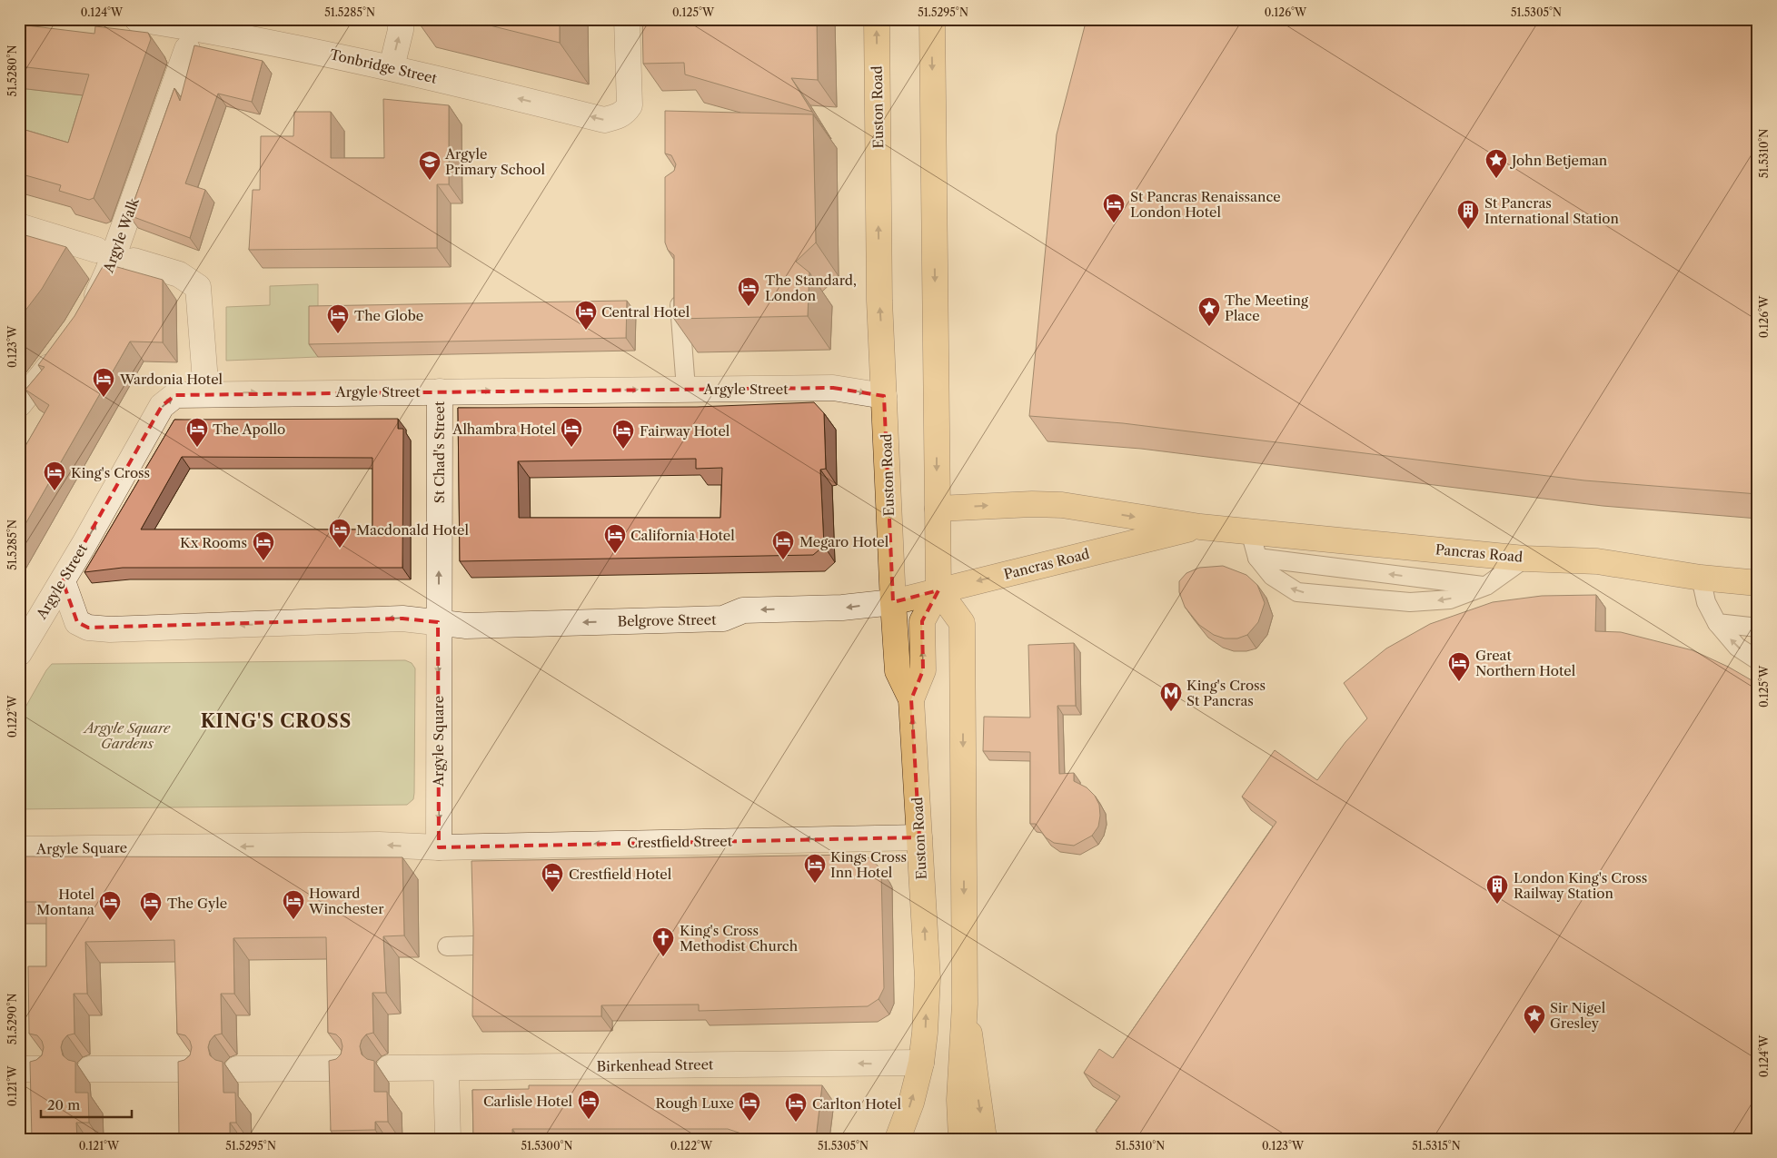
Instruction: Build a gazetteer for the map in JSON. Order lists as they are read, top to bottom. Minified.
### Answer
{"streets":{"main road":["Euston Road","Pancras Road"],"street":["Tonbridge Street","Argyle Walk","Argyle Street","St Chad's Street","Belgrove Street","Argyle Square","Crestfield Street","Birkenhead Street"]},"crossings":[["Euston Road","Argyle Street"],["Euston Road","Pancras Road"],["Euston Road","Belgrove Street"],["Euston Road","Crestfield Street"],["Euston Road","Birkenhead Street"],["Argyle Street","St Chad's Street"],["St Chad's Street","Belgrove Street"],["St Chad's Street","Argyle Square"],["Pancras Road","Belgrove Street"],["Belgrove Street","Argyle Square"],["Argyle Square","Crestfield Street"]],"one_way":["Argyle Street","St Chad's Street","Belgrove Street","Crestfield Street","Birkenhead Street"],"districts":["KING'S CROSS"],"parks":["Argyle Square Gardens"],"places":{"place":["John Betjeman","The Meeting Place","Sir Nigel Gresley"],"school or university":["Argyle Primary School"],"hotel":["St Pancras Renaissance London Hotel","The Standard, London","Central Hotel","The Globe","Wardonia Hotel","The Apollo","Alhambra Hotel","Fairway Hotel","King's Cross","Macdonald Hotel","California Hotel","Megaro Hotel","Kx Rooms","Great Northern Hotel","Kings Cross Inn Hotel","Crestfield Hotel","Howard Winchester","Hotel Montana","The Gyle","Carlisle Hotel","Rough Luxe","Carlton Hotel"],"building":["St Pancras International Station","London King's Cross Railway Station"],"metro station":["King's Cross St Pancras"],"church":["King's Cross Methodist Church"]},"scale_bar":"20 m","coordinates":["0.124°W","51.5285°N","0.125°W","51.5295°N","0.126°W","51.5305°N","51.5280°N","51.5310°N","0.123°W","0.122°W","51.5290°N","0.121°W","51.5300°N","51.5315°N"]}
